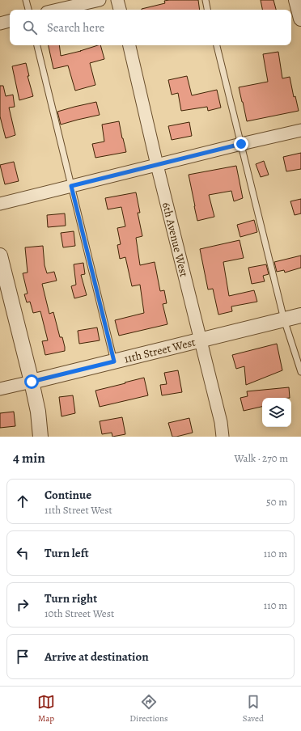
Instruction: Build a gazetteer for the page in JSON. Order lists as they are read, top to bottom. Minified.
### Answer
{"streets":{"street":["6th Avenue West","11th Street West"]},"crossings":[["6th Avenue West","11th Street West"]],"page":{"search":"Search here","heading":["4 min","Walk · 270 m"],"list":[["Continue","11th Street West","50 m"],["Turn left","110 m"],["Turn right","10th Street West","110 m"],"Arrive at destination"],"nav":["Map","Directions","Saved"]}}
